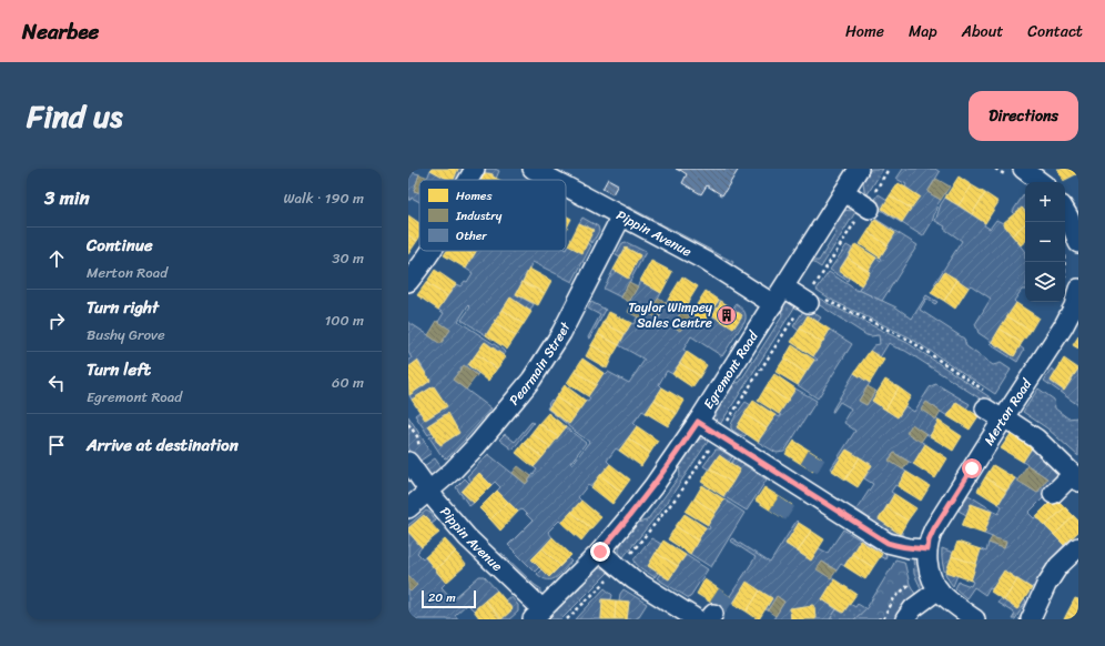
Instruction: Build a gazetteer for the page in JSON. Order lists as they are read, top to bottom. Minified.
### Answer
{"streets":{"street":["Pippin Avenue","Pearmain Street","Egremont Road","Merton Road"]},"crossings":[["Pippin Avenue","Pearmain Street"],["Pippin Avenue","Egremont Road"]],"places":{"building":["Taylor Wimpey Sales Centre"]},"legend":["Homes","Industry","Other"],"scale_bar":"20 m","page":{"header":"Nearbee","nav":["Home","Map","About","Contact"],"title":"Find us","buttons":"Directions","heading":["3 min","Walk · 190 m"],"map_buttons":["+","−"],"list":[["Continue","Merton Road","30 m"],["Turn right","Bushy Grove","100 m"],["Turn left","Egremont Road","60 m"],"Arrive at destination"],"scale":"20 m"}}
